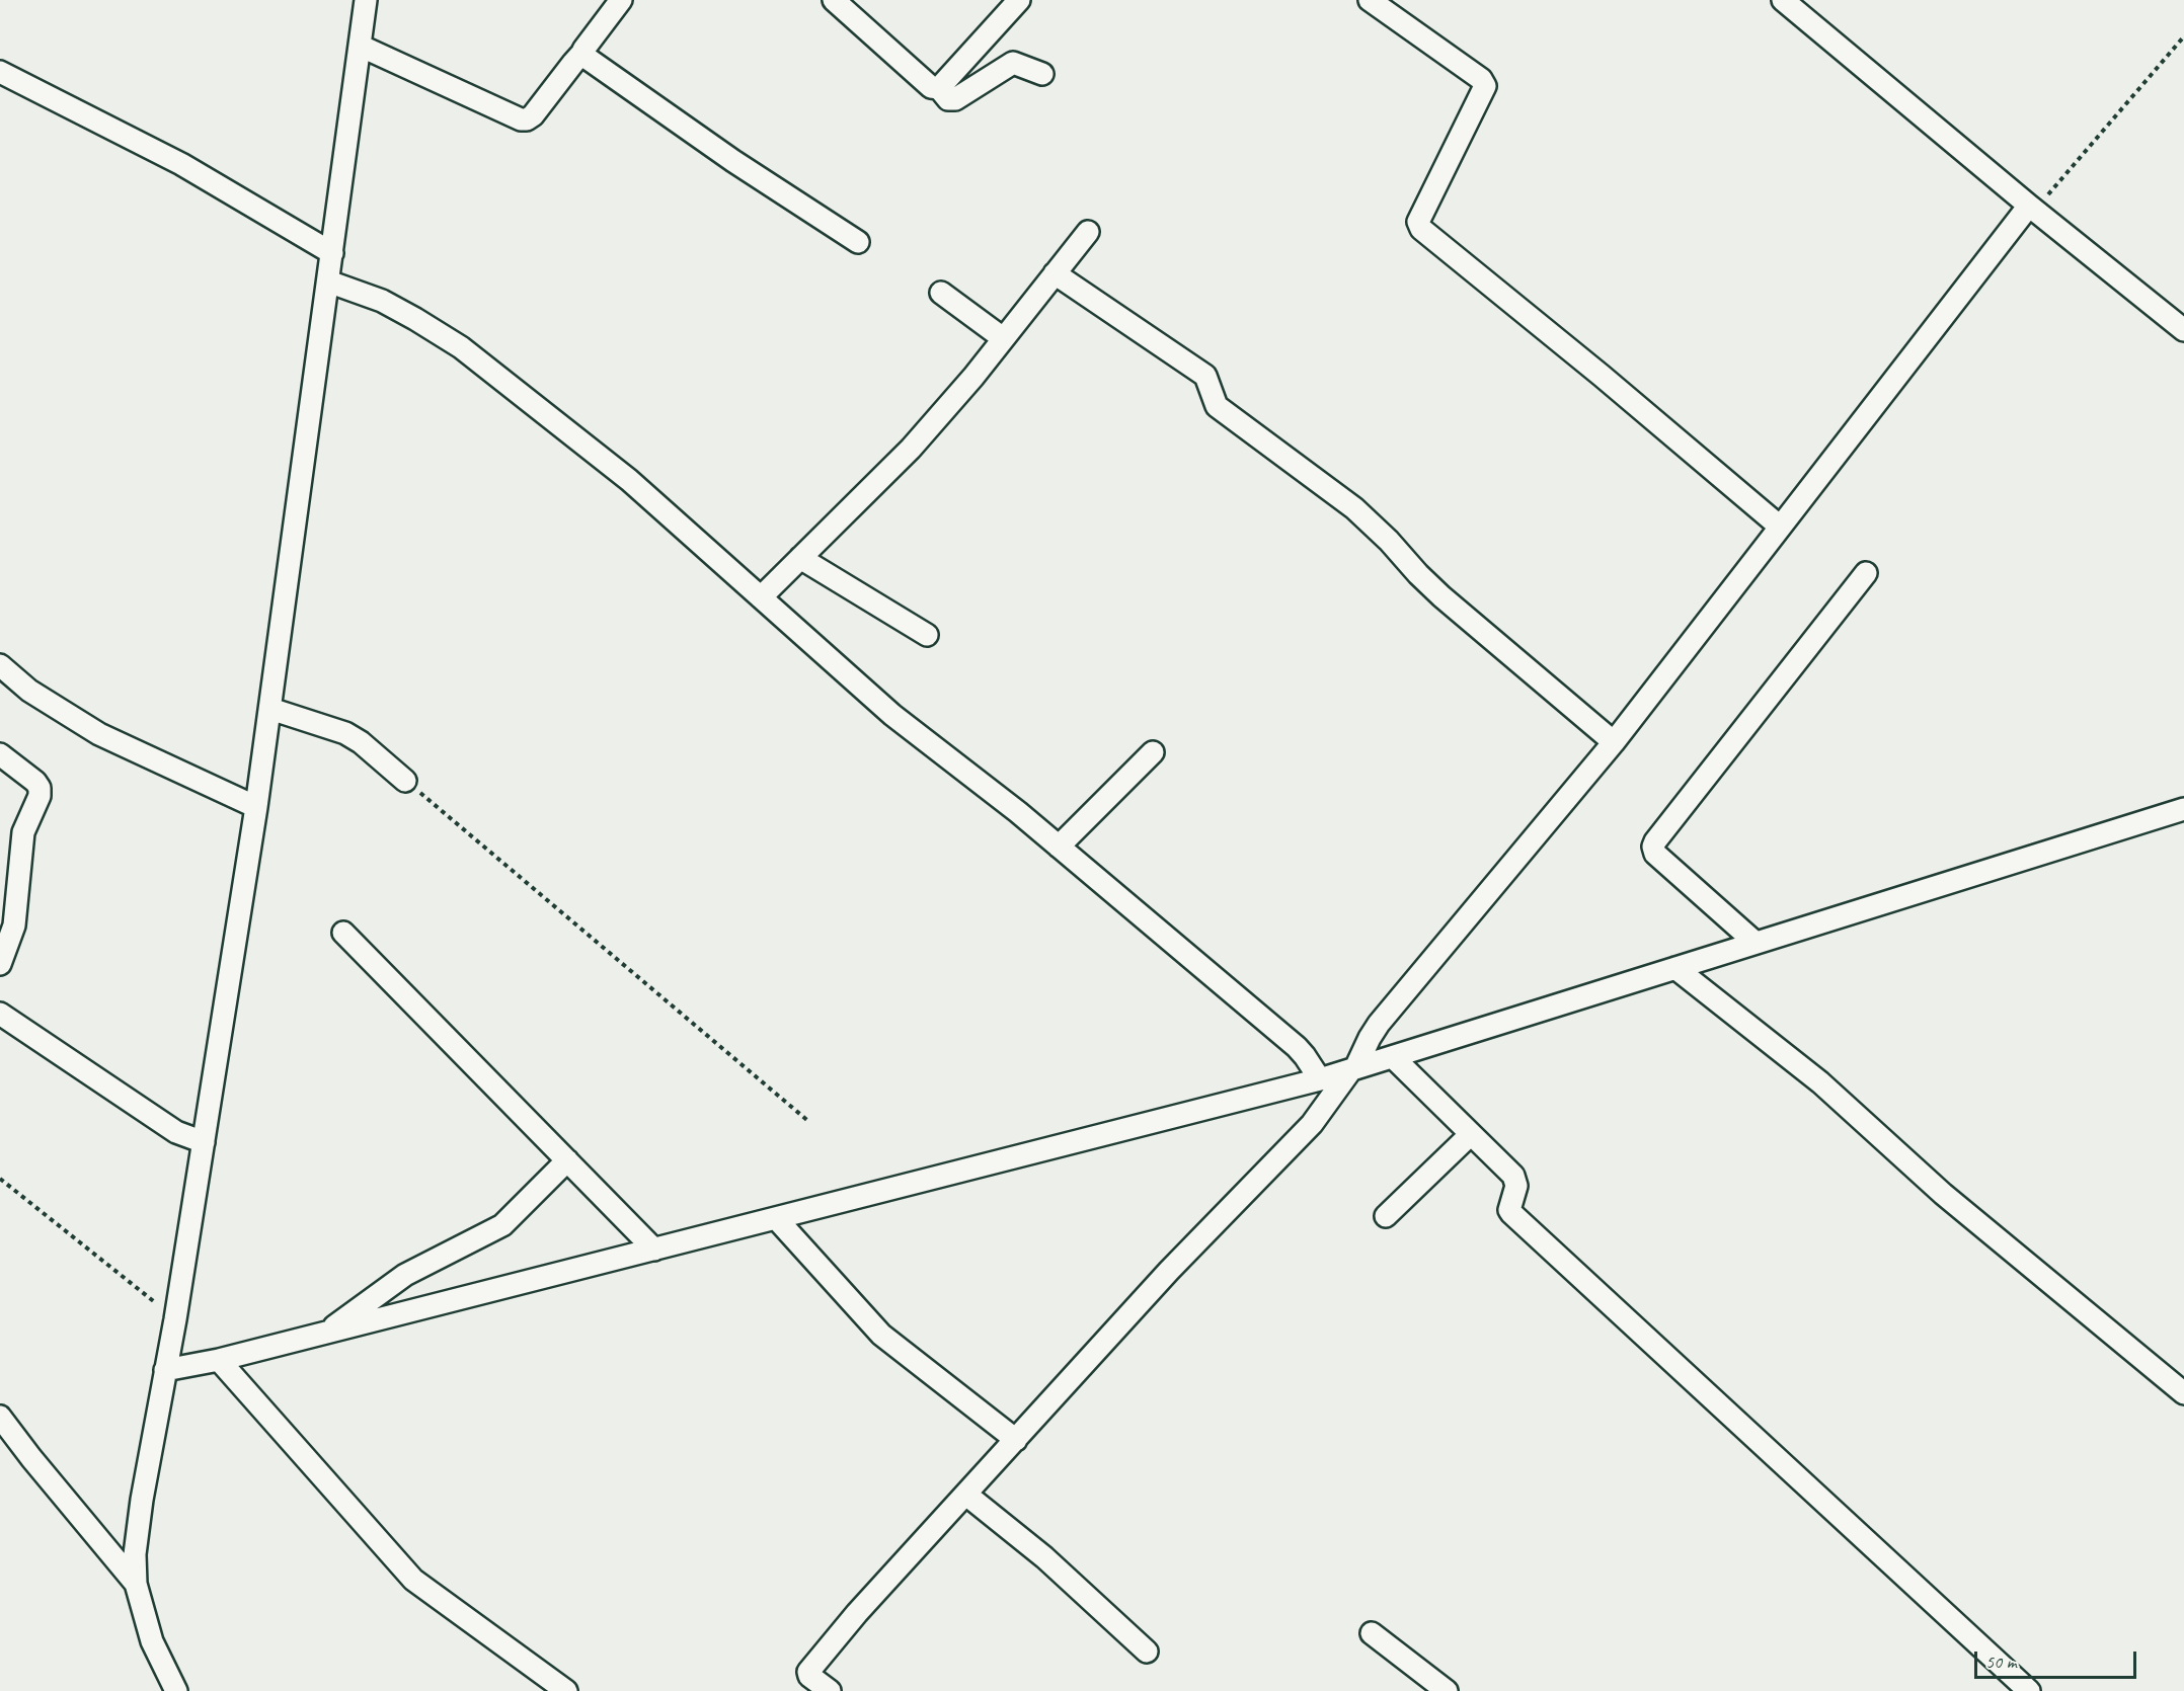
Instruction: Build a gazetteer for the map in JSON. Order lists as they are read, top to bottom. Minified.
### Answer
{"scale_bar":"50 m"}
